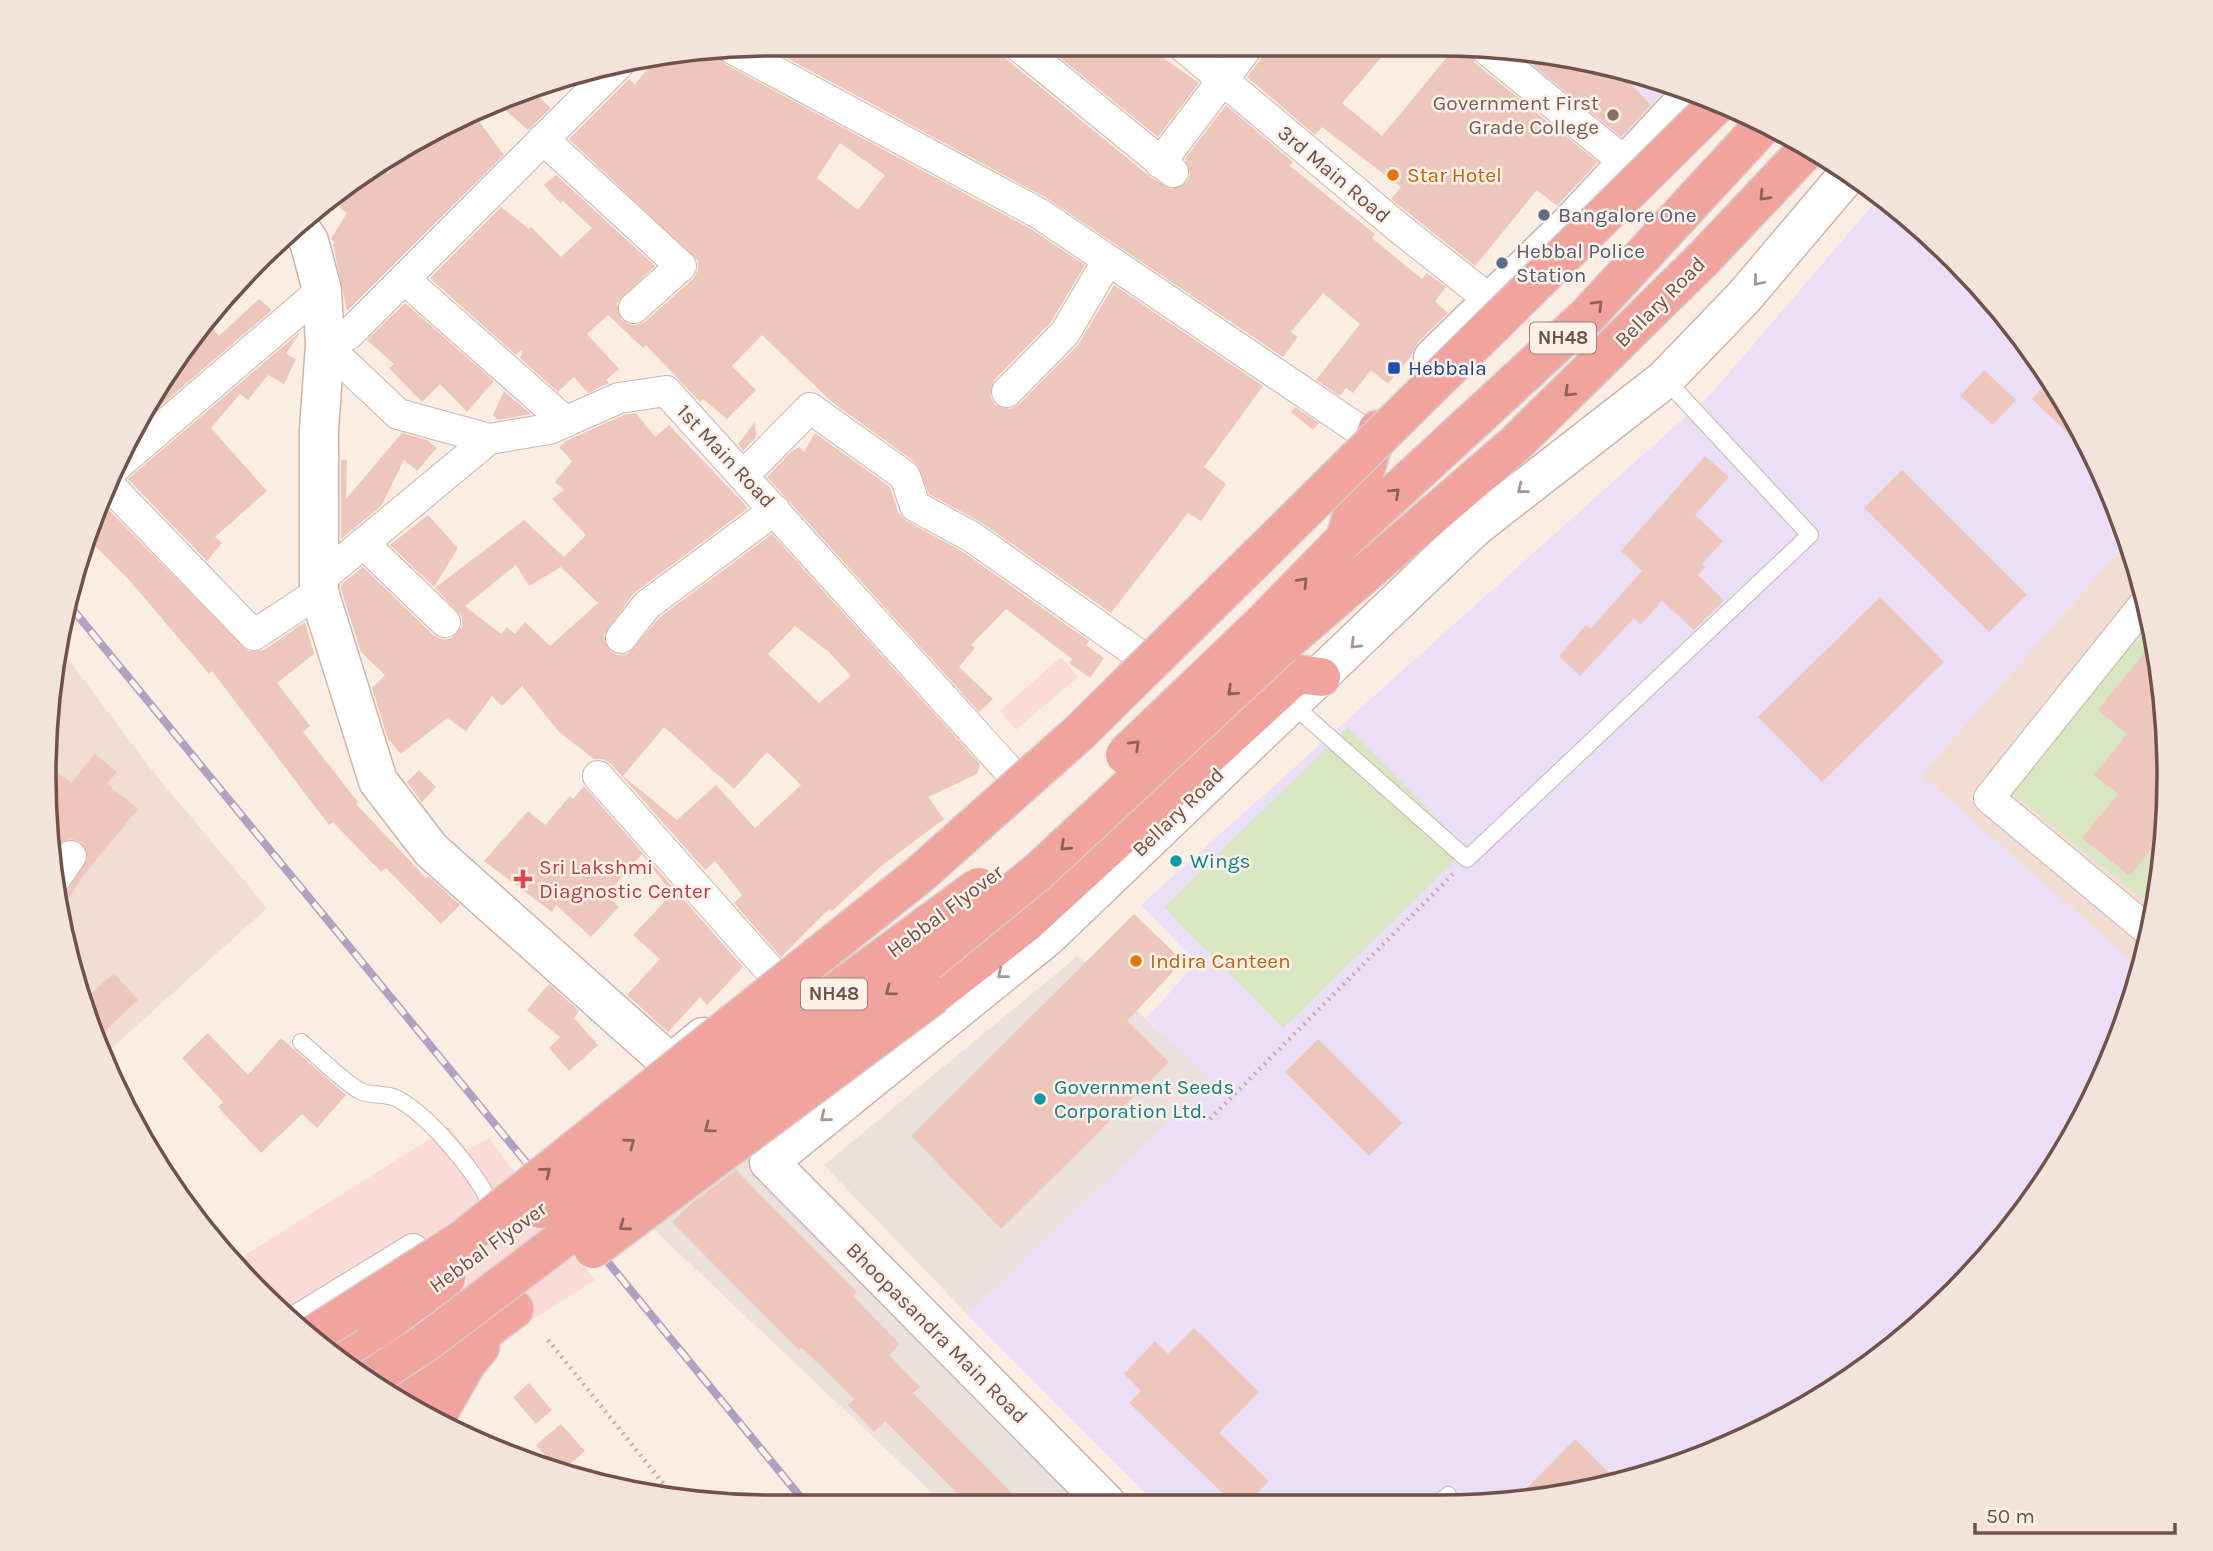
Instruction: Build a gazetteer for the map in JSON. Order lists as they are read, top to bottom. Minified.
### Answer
{"streets":{"highway":["Bellary Road","NH48","Hebbal Flyover"],"street":["3rd Main Road","1st Main Road","Bhoopasandra Main Road"]},"crossings":[["Bellary Road","NH48"],["Bellary Road","Hebbal Flyover"],["Bellary Road","Bhoopasandra Main Road"]],"places":{"other":["Government First Grade College","Star Hotel","Bangalore One","Hebbal Police Station","Wings","Indira Canteen","Government Seeds Corporation Ltd."],"transit":["Hebbala"],"health":["Sri Lakshmi Diagnostic Center"]},"scale_bar":"50 m"}
